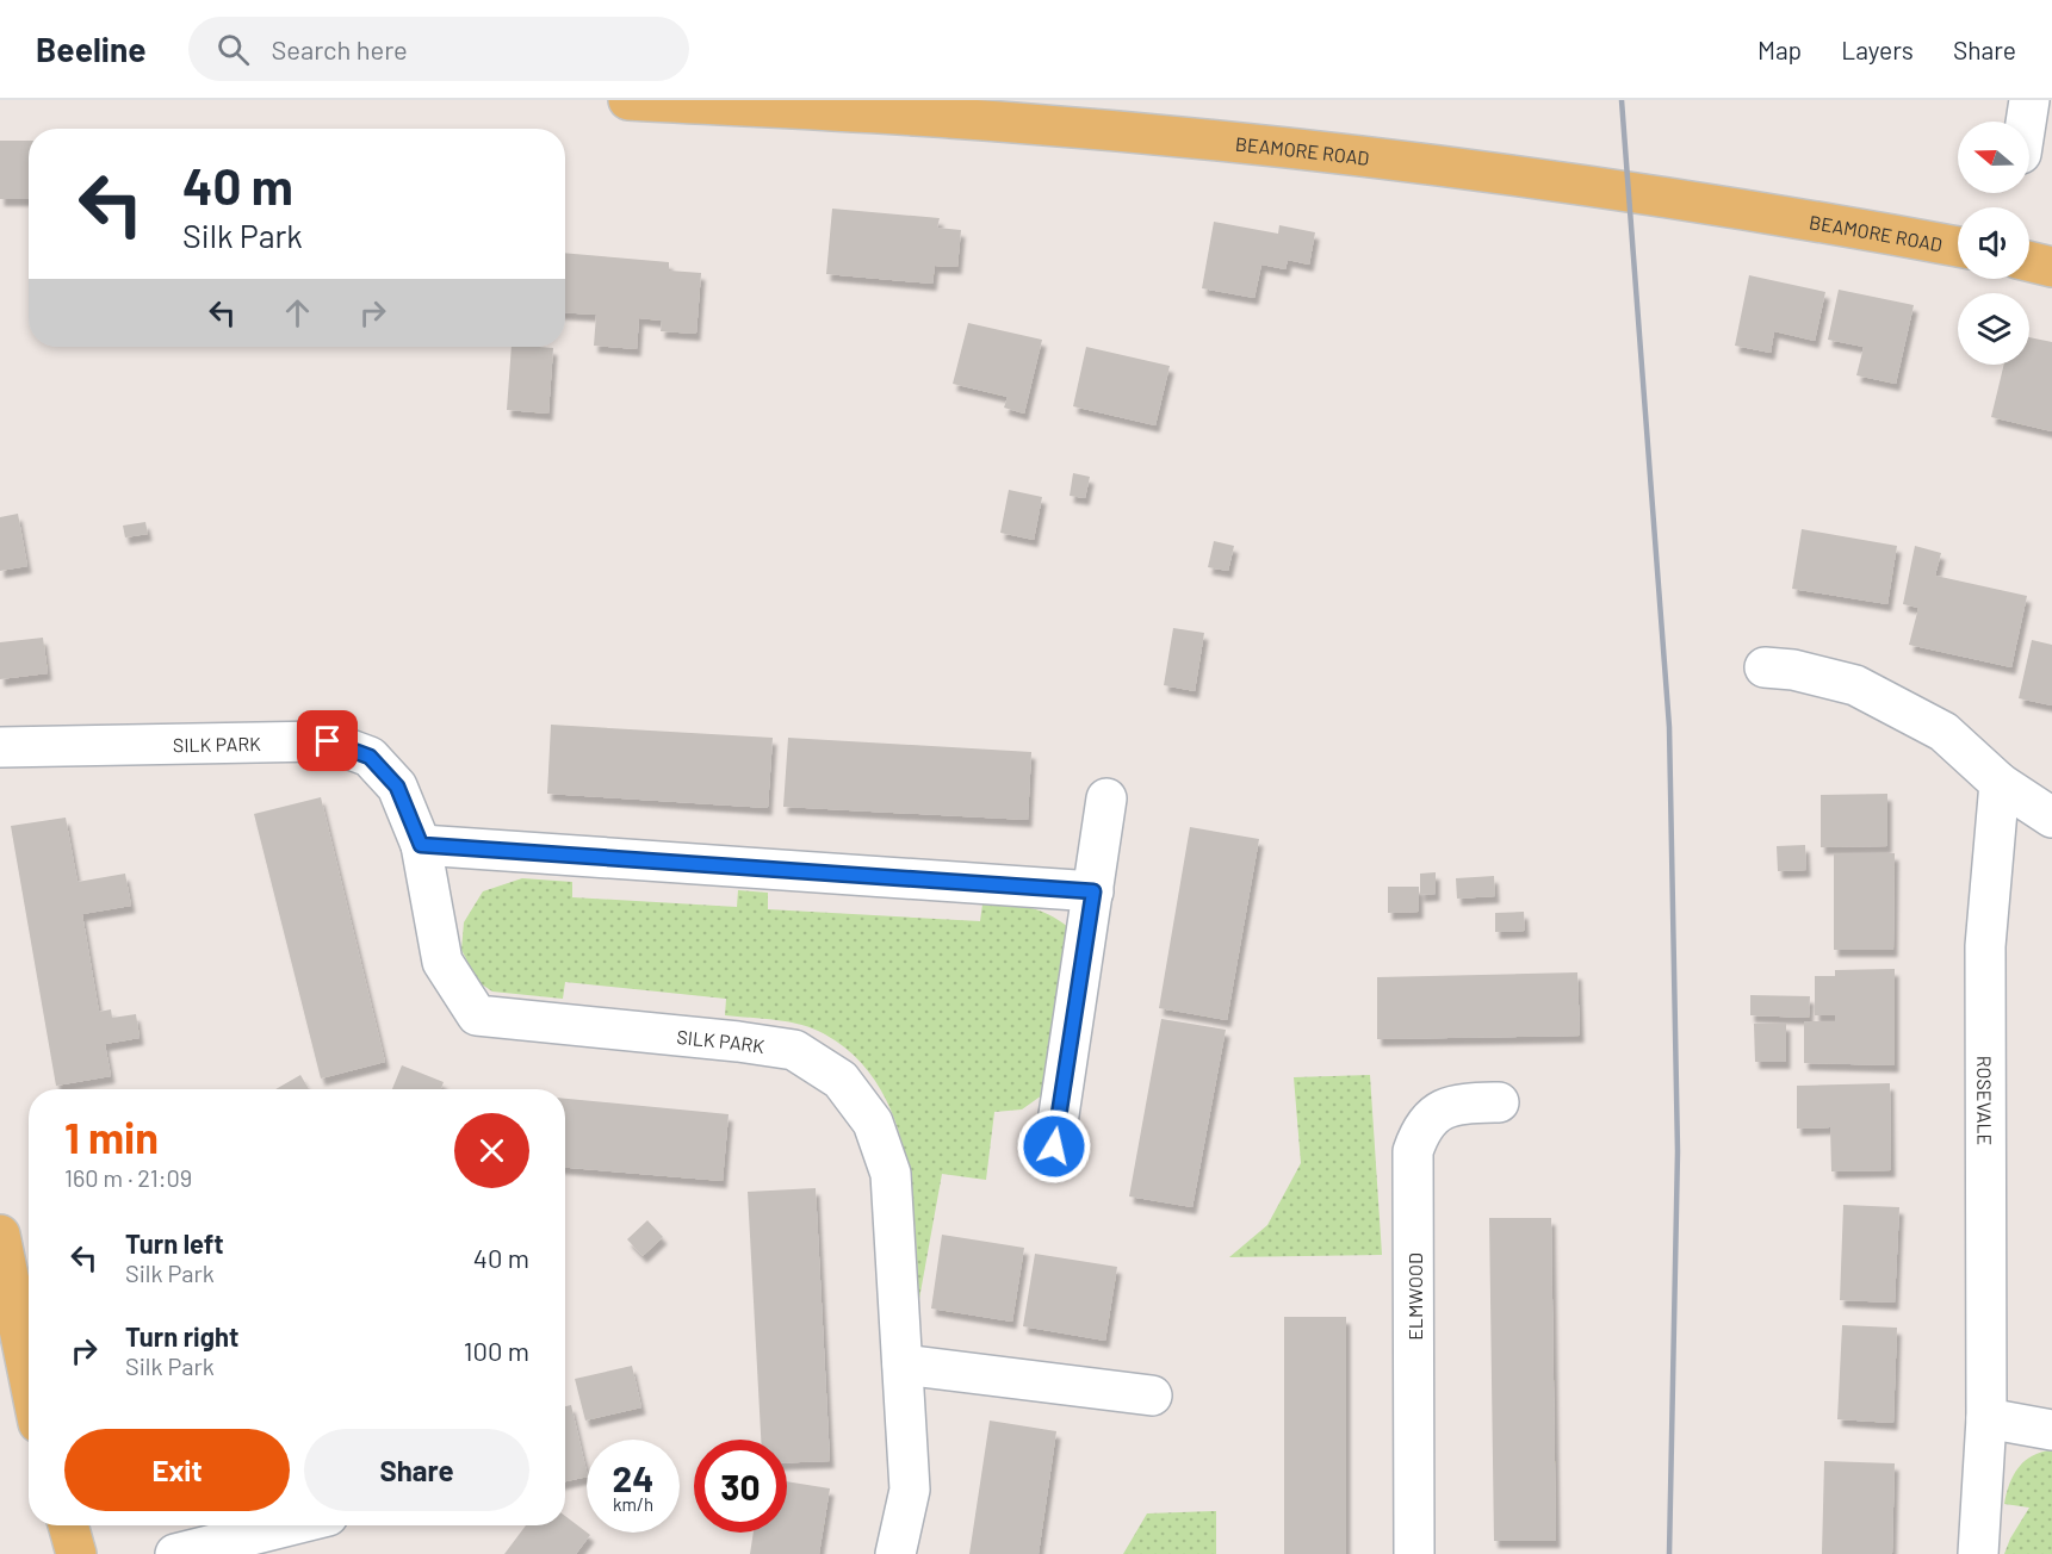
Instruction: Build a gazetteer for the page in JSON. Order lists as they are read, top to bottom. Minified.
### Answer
{"streets":{"main road":["BEAMORE ROAD"],"street":["SILK PARK","ROSEVALE","ELMWOOD"]},"north":"left","page":{"header":"Beeline","search":"Search here","nav":["Map","Layers","Share"],"turn":["40 m","Silk Park"],"heading":["1 min","160 m · 21:09"],"list":[{"name":"Turn left","note":"Silk Park","value":"40 m"},{"name":"Turn right","note":"Silk Park","value":"100 m"}],"buttons":["Exit","Share"],"speed":"24 km/h","limit":"30"}}
